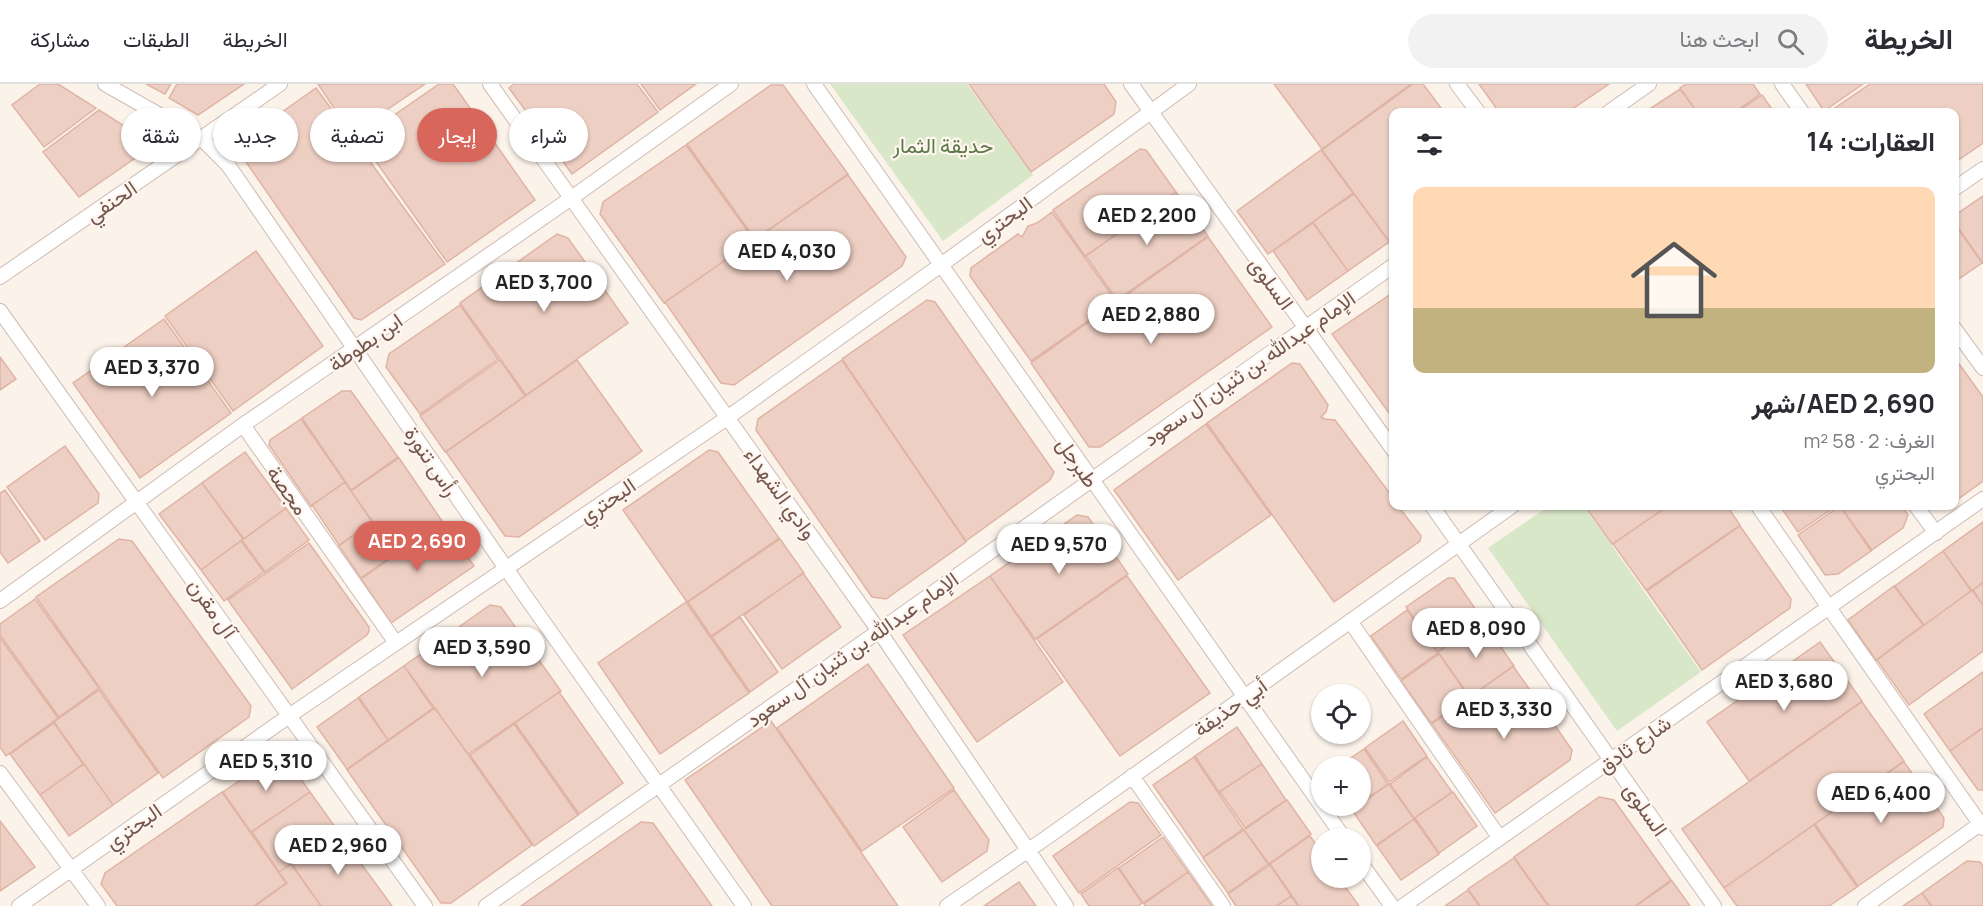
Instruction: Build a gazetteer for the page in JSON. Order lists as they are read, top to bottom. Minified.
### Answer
{"streets":{"street":["الحنفي","البحتري","السلوى","ابن بطوطة","الإمام عبدالله بن ثنيان آل سعود","رأس تنورة","طبرجل","مجصة","وادي الشهداء","آل مقرن","أبي حذيفة","شارع ثادق"]},"crossings":[["الحنفي","رأس تنورة"],["البحتري","السلوى"],["البحتري","رأس تنورة"],["البحتري","طبرجل"],["البحتري","مجصة"],["البحتري","وادي الشهداء"],["البحتري","آل مقرن"],["السلوى","الإمام عبدالله بن ثنيان آل سعود"],["السلوى","أبي حذيفة"],["السلوى","شارع ثادق"],["ابن بطوطة","رأس تنورة"],["ابن بطوطة","مجصة"],["ابن بطوطة","وادي الشهداء"],["ابن بطوطة","آل مقرن"],["الإمام عبدالله بن ثنيان آل سعود","رأس تنورة"],["الإمام عبدالله بن ثنيان آل سعود","طبرجل"],["الإمام عبدالله بن ثنيان آل سعود","وادي الشهداء"],["طبرجل","أبي حذيفة"],["وادي الشهداء","أبي حذيفة"]],"parks":["حديقة الثمار"],"page":{"header":"الخريطة","search":"ابحث هنا","nav":["الخريطة","الطبقات","مشاركة"],"chip":["شراء","إيجار","تصفية","جديد","شقة"],"heading":"العقارات: 14","list":[{"name":"AED 2,690/شهر","note":"الغرف: 2 · 58 m² · البحتري"}],"price":["AED 2,200","AED 4,030","AED 3,700","AED 2,880","AED 3,370","AED 2,690","AED 9,570","AED 8,090","AED 3,590","AED 3,680","AED 3,330","AED 5,310","AED 6,400","AED 2,960"],"map_buttons":["+","−"]}}
